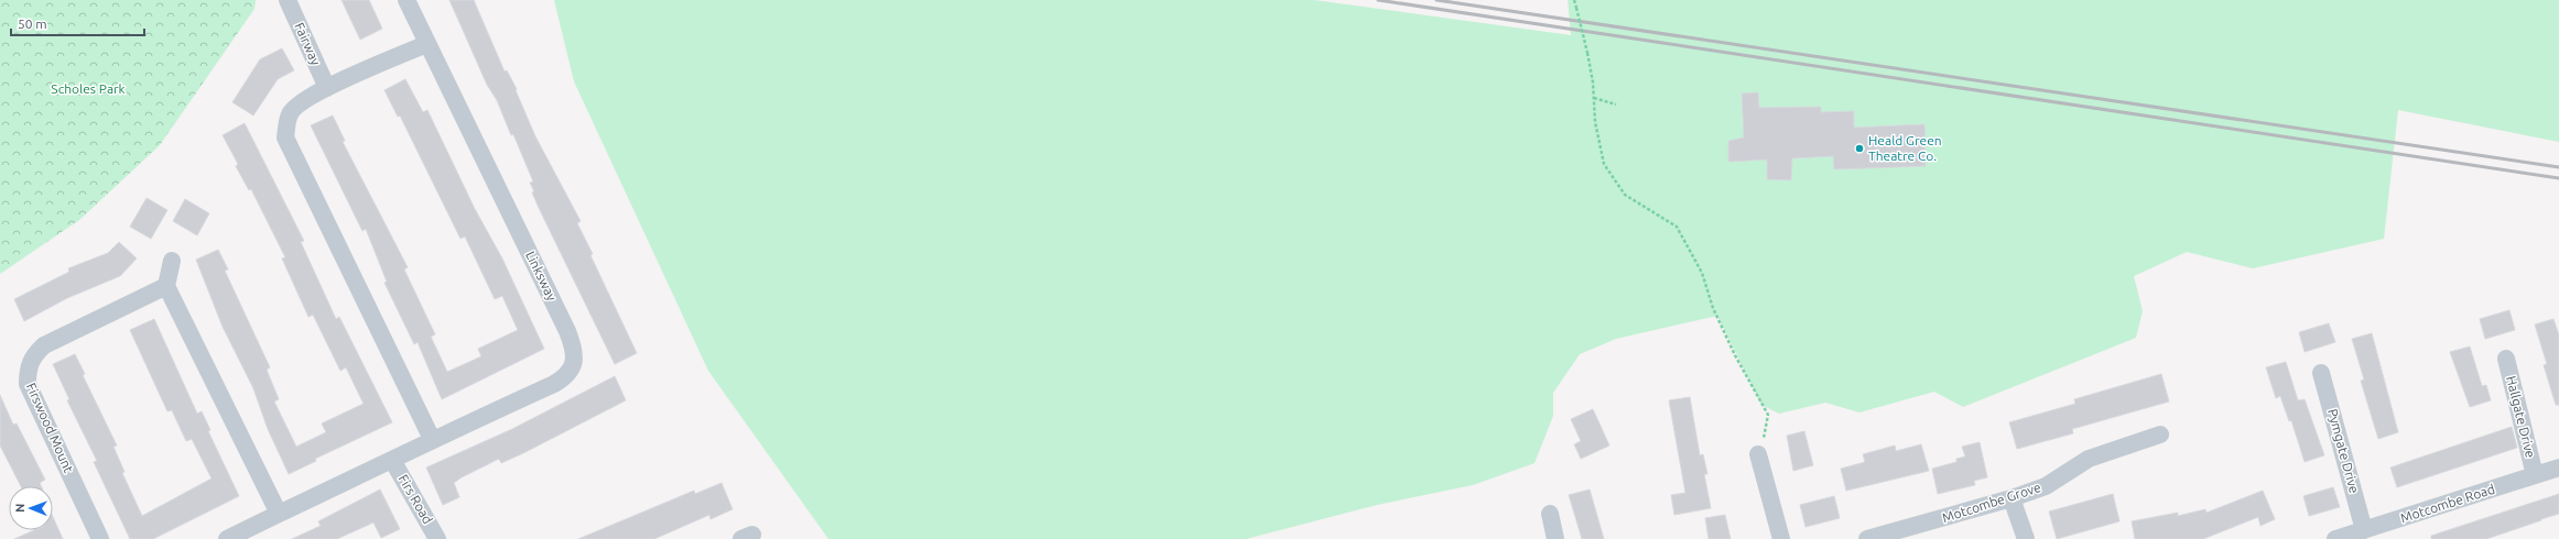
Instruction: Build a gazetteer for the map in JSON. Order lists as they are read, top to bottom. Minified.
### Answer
{"streets":{"street":["Fairway","Linksway","Hallgate Drive","Firswood Mount","Pymgate Drive","Firs Road","Motcombe Grove","Motcombe Road"]},"crossings":[["Linksway","Firs Road"],["Hallgate Drive","Motcombe Road"],["Pymgate Drive","Motcombe Road"]],"parks":["Scholes Park"],"places":["Heald Green Theatre Co."],"scale_bar":"50 m","north":"left"}
